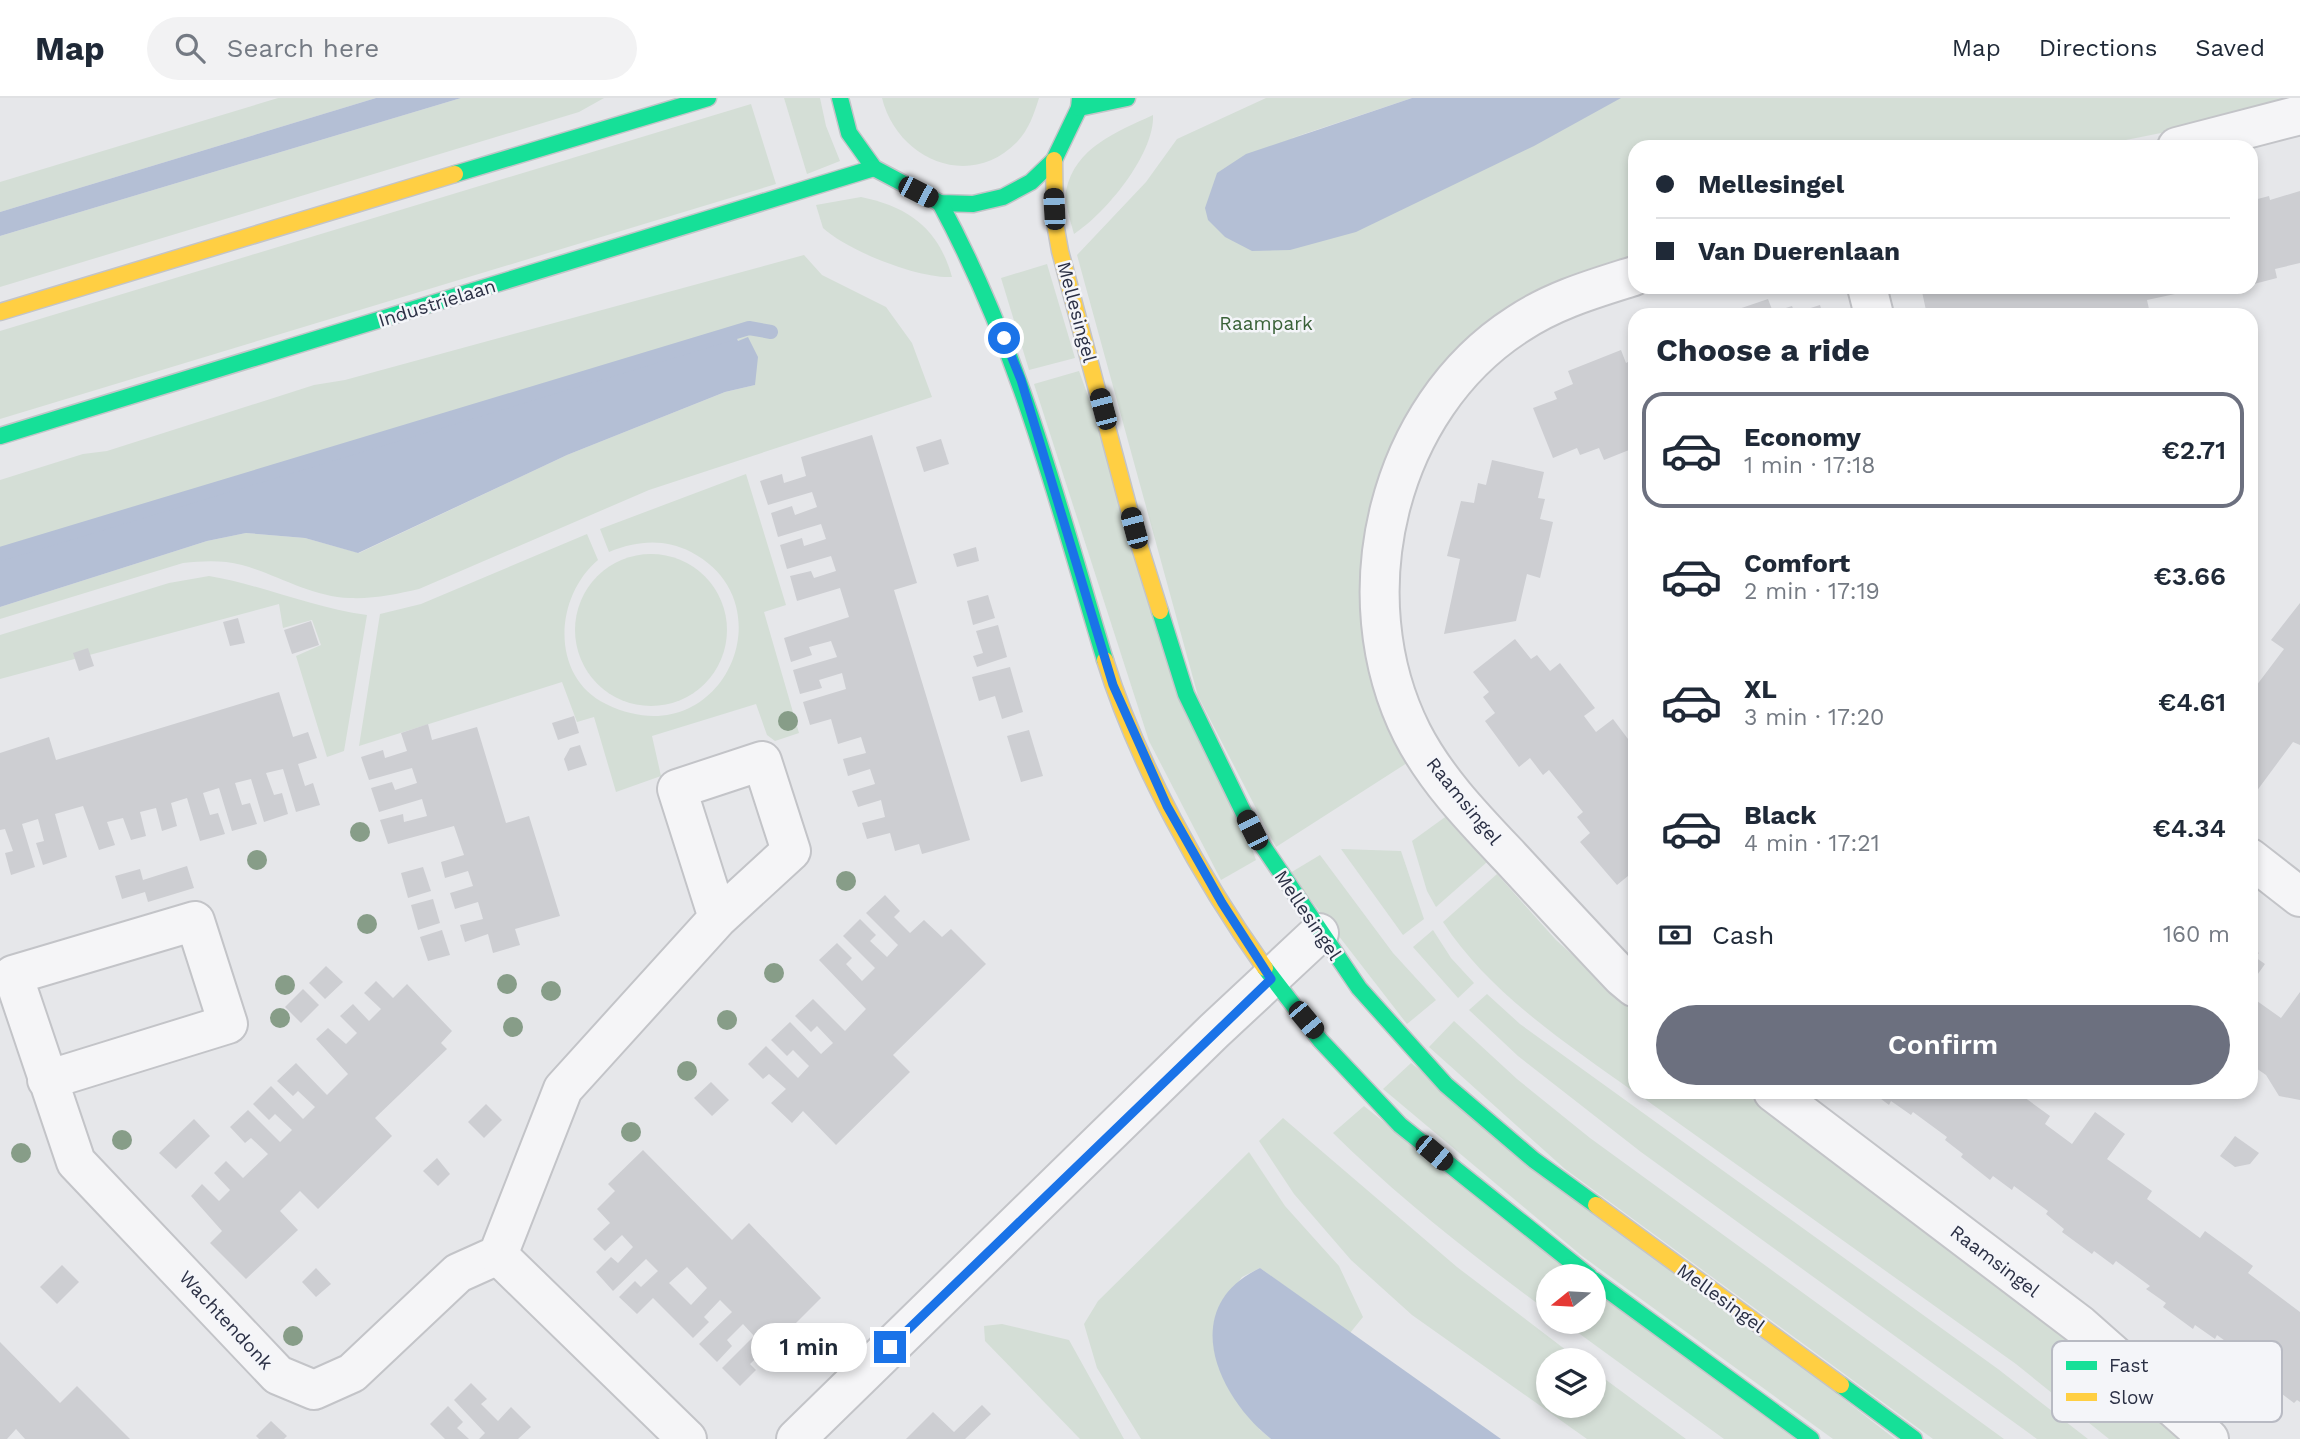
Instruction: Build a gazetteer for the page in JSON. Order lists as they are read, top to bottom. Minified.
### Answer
{"streets":{"street":["Industrielaan","Mellesingel","Raamsingel","Wachtendonk"]},"parks":["Raampark"],"legend":["Fast","Slow"],"north":"left","page":{"header":"Map","search":"Search here","nav":["Map","Directions","Saved"],"banner":["Mellesingel","Van Duerenlaan"],"heading":"Choose a ride","list":[{"name":"Economy","note":"1 min · 17:18","value":"€2.71"},{"name":"Comfort","note":"2 min · 17:19","value":"€3.66"},{"name":"XL","note":"3 min · 17:20","value":"€4.61"},{"name":"Black","note":"4 min · 17:21","value":"€4.34"}],"pay":["Cash","160 m"],"buttons":"Confirm","bubble":"1 min"}}
